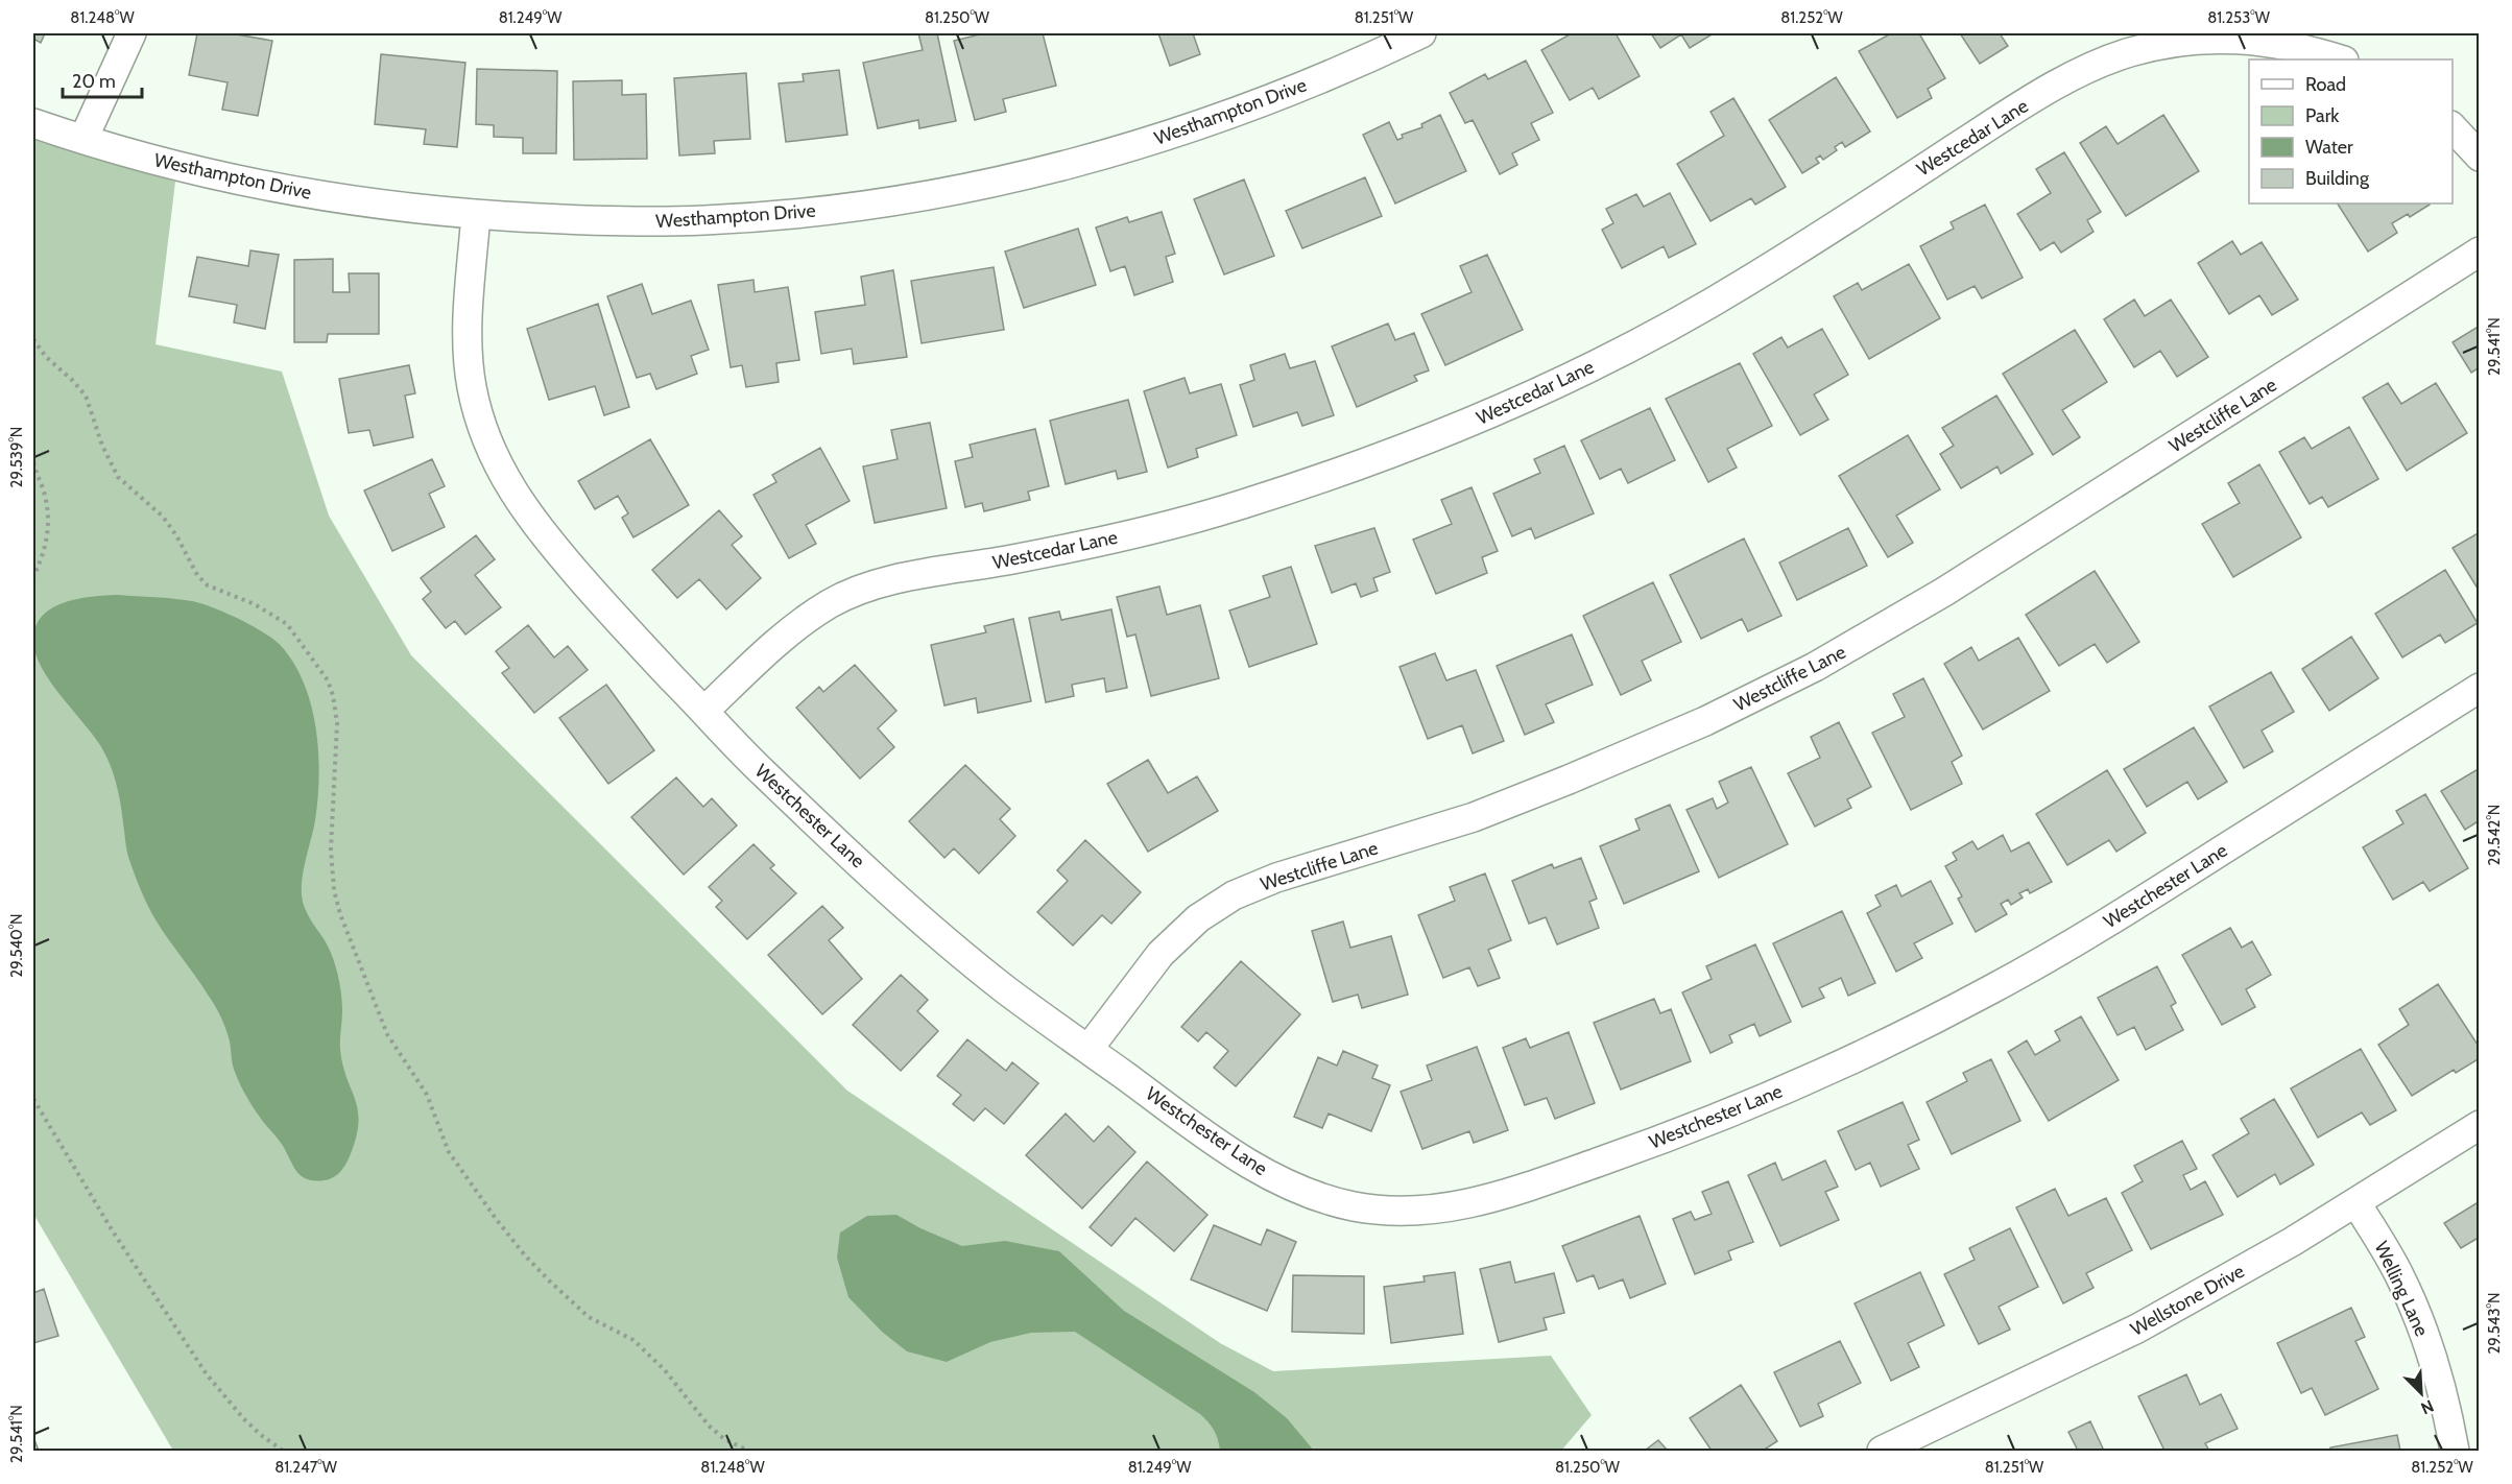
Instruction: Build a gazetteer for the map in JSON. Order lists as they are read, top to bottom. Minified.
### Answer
{"streets":{"street":["Westhampton Drive","Westcedar Lane","Westcliffe Lane","Westchester Lane","Welling Lane","Wellstone Drive"]},"crossings":[["Westhampton Drive","Westchester Lane"],["Westcedar Lane","Westchester Lane"],["Westcliffe Lane","Westchester Lane"],["Welling Lane","Wellstone Drive"]],"legend":["Road","Park","Water","Building"],"scale_bar":"20 m","north":"bottom right","coordinates":["81.248°W","81.249°W","81.250°W","81.251°W","81.252°W","81.253°W","29.541°N","29.539°N","29.542°N","29.540°N","29.543°N","81.247°W"]}
